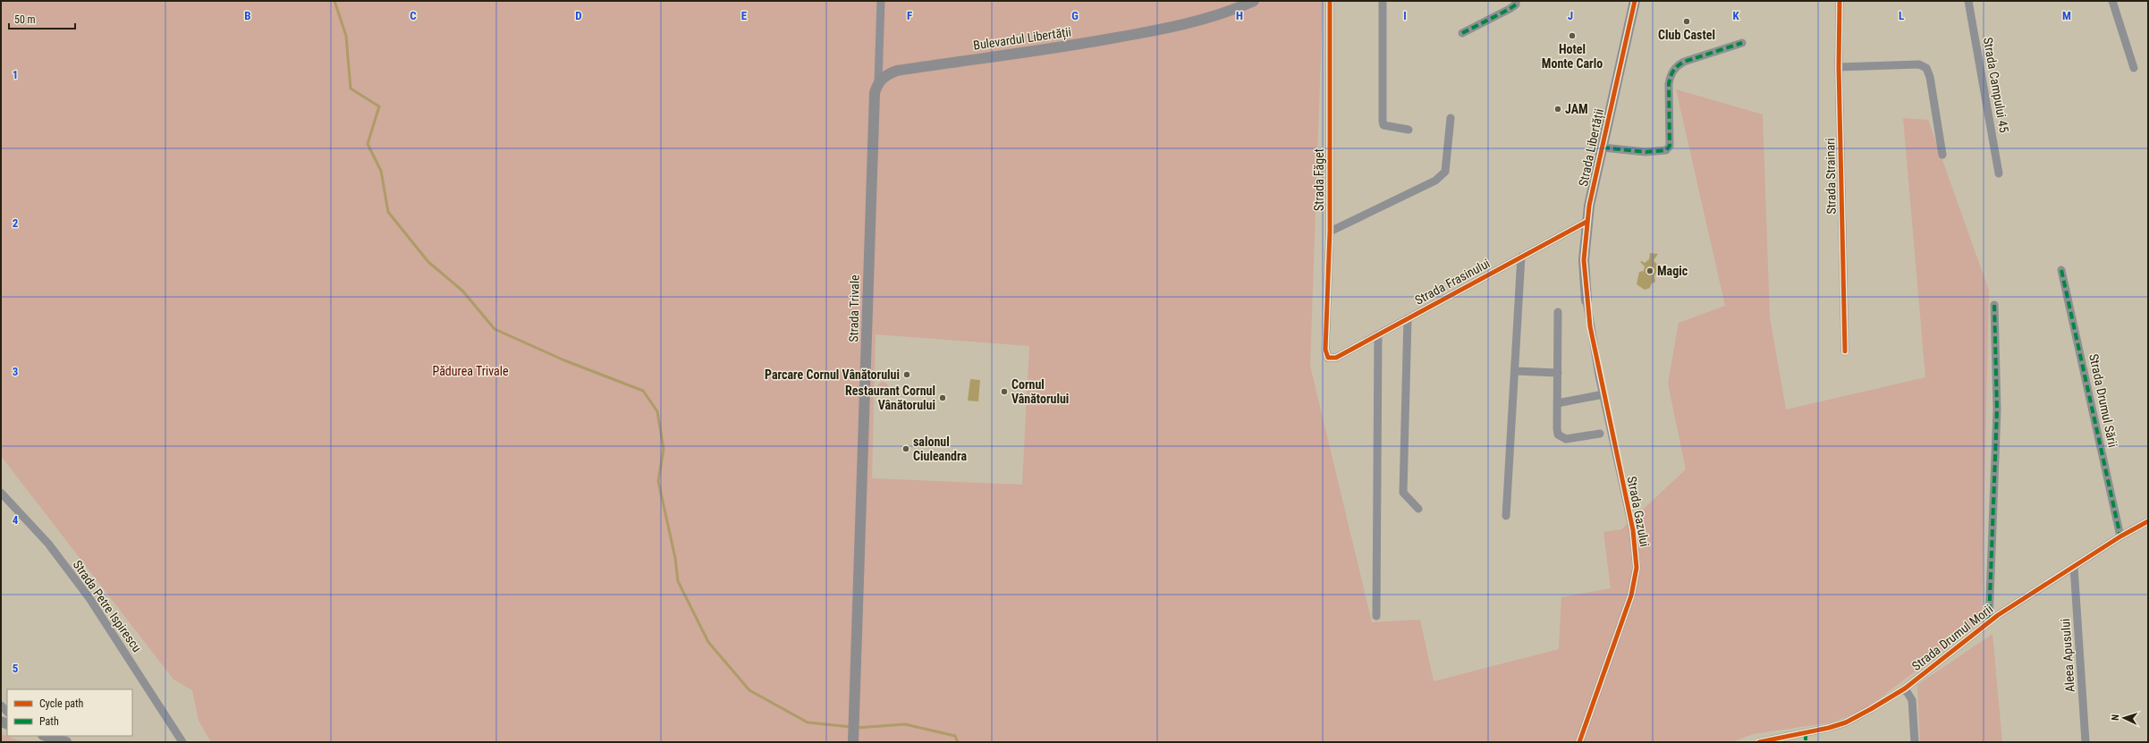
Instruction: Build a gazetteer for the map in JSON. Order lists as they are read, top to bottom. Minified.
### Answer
{"streets":{"main road":["Bulevardul Libertății","Strada Libertății","Strada Trivale"],"street":["Strada Campului 45","Strada Strainari","Strada Făget","Strada Frasinului","Strada Drumul Sării","Strada Gazului","Strada Petre Ispirescu","Strada Drumul Morii","Aleea Apusului"]},"crossings":[["Bulevardul Libertății","Strada Trivale"],["Strada Libertății","Strada Frasinului"],["Strada Libertății","Strada Gazului"],["Strada Făget","Strada Frasinului"],["Strada Drumul Sării","Strada Drumul Morii"],["Strada Drumul Morii","Aleea Apusului"]],"parks":["Pădurea Trivale"],"places":["Club Castel","Hotel Monte Carlo","JAM","Magic","Parcare Cornul Vânătorului","Cornul Vânătorului","Restaurant Cornul Vânătorului","salonul Ciuleandra"],"legend":["Cycle path","Path"],"scale_bar":"50 m","north":"left","grid":{"columns":["B","C","D","E","F","G","H","I","J","K","L","M"],"rows":["1","2","3","4","5"]}}
